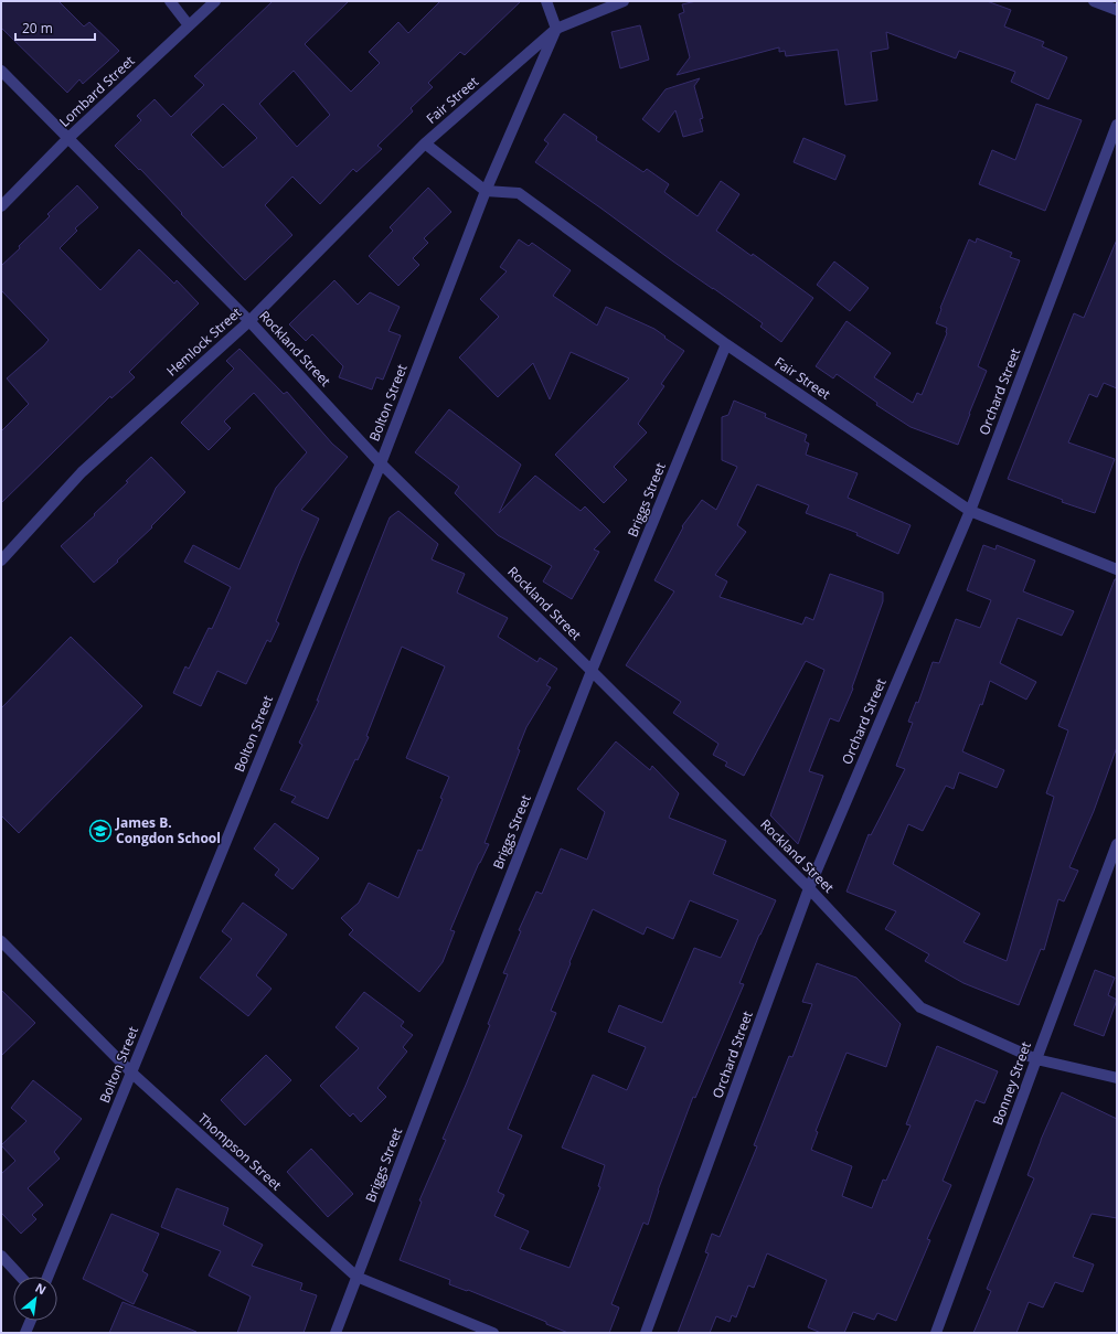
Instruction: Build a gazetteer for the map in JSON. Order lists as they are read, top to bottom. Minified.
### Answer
{"streets":{"street":["Lombard Street","Fair Street","Hemlock Street","Rockland Street","Orchard Street","Bolton Street","Briggs Street","Bonney Street","Thompson Street"]},"crossings":[["Lombard Street","Rockland Street"],["Fair Street","Hemlock Street"],["Fair Street","Orchard Street"],["Fair Street","Bolton Street"],["Fair Street","Briggs Street"],["Hemlock Street","Rockland Street"],["Rockland Street","Orchard Street"],["Rockland Street","Bolton Street"],["Rockland Street","Briggs Street"],["Rockland Street","Bonney Street"],["Bolton Street","Thompson Street"],["Briggs Street","Thompson Street"]],"places":{"school or university":["James B. Congdon School"]},"scale_bar":"20 m","north":"top right"}
